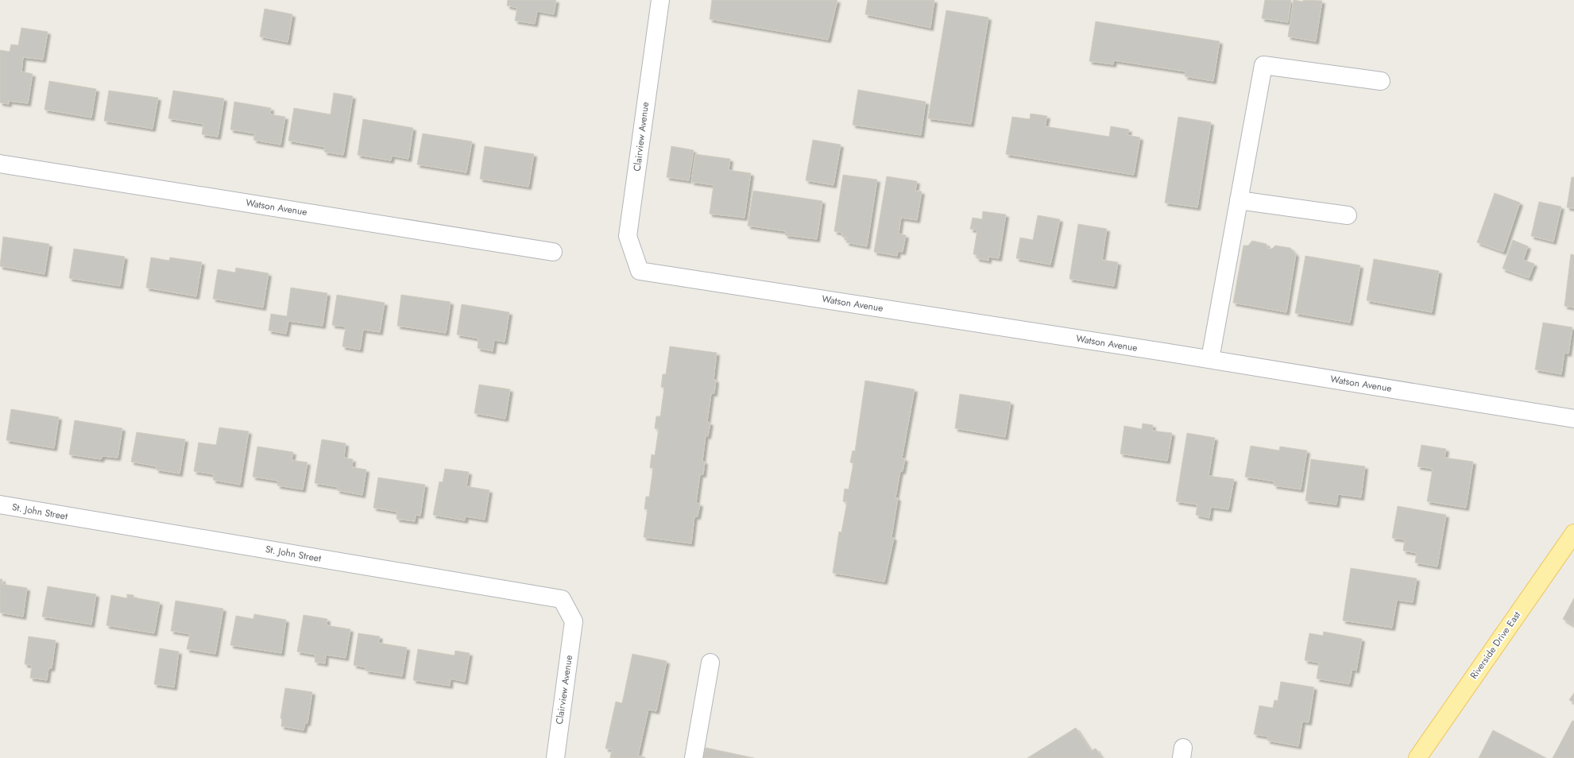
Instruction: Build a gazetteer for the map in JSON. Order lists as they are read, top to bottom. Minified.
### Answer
{"streets":{"main road":["Riverside Drive East"],"street":["Clairview Avenue","Watson Avenue","St. John Street"]},"crossings":[["Clairview Avenue","Watson Avenue"],["Clairview Avenue","St. John Street"]]}
